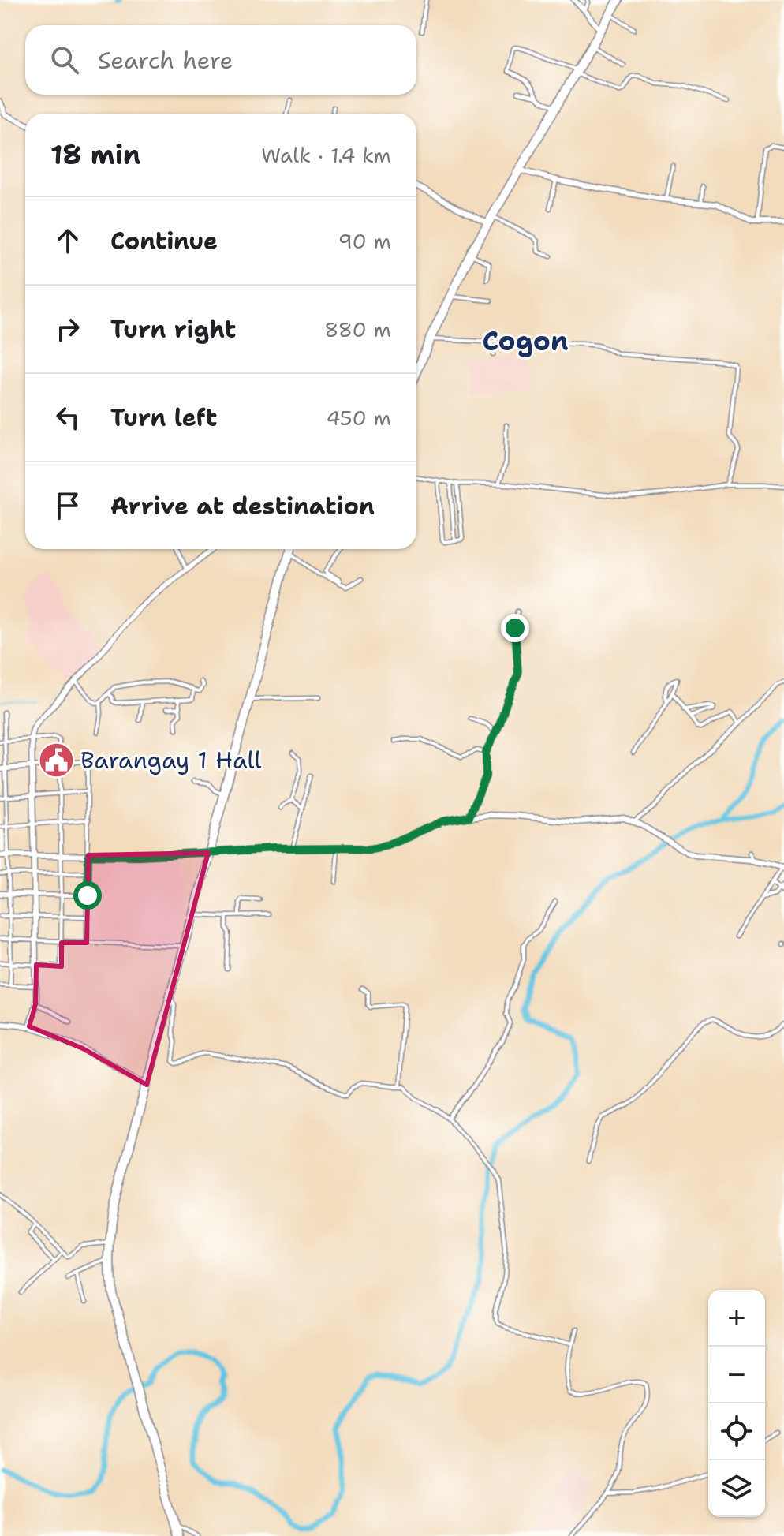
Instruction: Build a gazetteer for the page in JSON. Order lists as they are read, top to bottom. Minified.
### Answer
{"districts":["Cogon"],"places":{"public building":["Barangay 1 Hall"]},"page":{"search":"Search here","heading":["18 min","Walk · 1.4 km"],"list":[["Continue","90 m"],["Turn right","880 m"],["Turn left","450 m"],"Arrive at destination"],"map_buttons":["+","−"]}}
